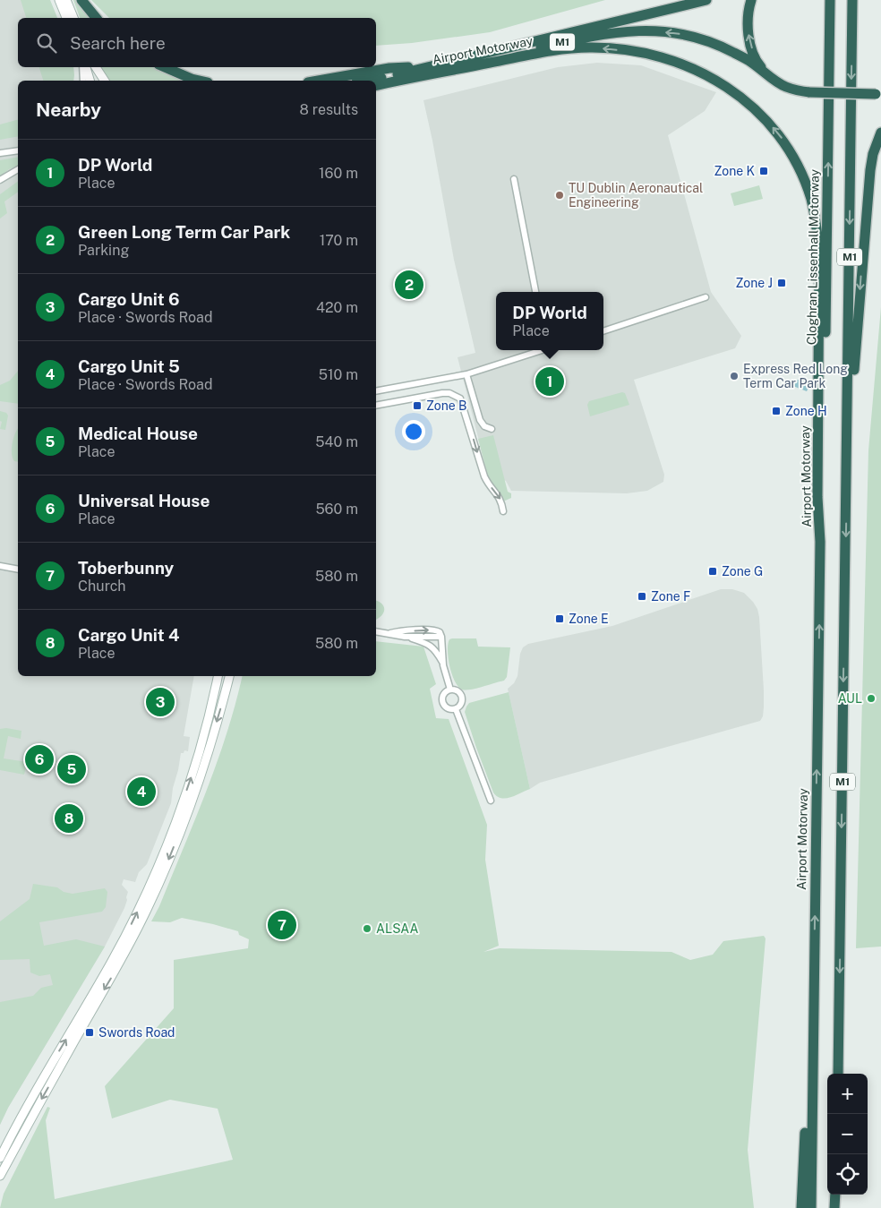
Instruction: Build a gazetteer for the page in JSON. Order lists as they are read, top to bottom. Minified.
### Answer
{"streets":{"highway":["M1","Airport Motorway","Cloghran Lissenhall Motorway"]},"crossings":[["M1","Airport Motorway"],["Airport Motorway","Cloghran Lissenhall Motorway"]],"places":{"transit":["Zone K","Zone J","Zone B","Zone H","Zone G","Zone F","Zone E","Swords Road"],"other":["TU Dublin Aeronautical Engineering","Express Red Long Term Car Park","AUL","ALSAA"]},"page":{"search":"Search here","heading":["Nearby","8 results"],"list":[{"mark":"1","name":"DP World","note":"Place","value":"160 m"},{"mark":"2","name":"Green Long Term Car Park","note":"Parking","value":"170 m"},{"mark":"3","name":"Cargo Unit 6","note":"Place · Swords Road","value":"420 m"},{"mark":"4","name":"Cargo Unit 5","note":"Place · Swords Road","value":"510 m"},{"mark":"5","name":"Medical House","note":"Place","value":"540 m"},{"mark":"6","name":"Universal House","note":"Place","value":"560 m"},{"mark":"7","name":"Toberbunny","note":"Church","value":"580 m"},{"mark":"8","name":"Cargo Unit 4","note":"Place","value":"580 m"}],"pins":["2","1","3","6","5","4","8","7"],"popup":["DP World","Place"],"map_buttons":["+","−"]}}
